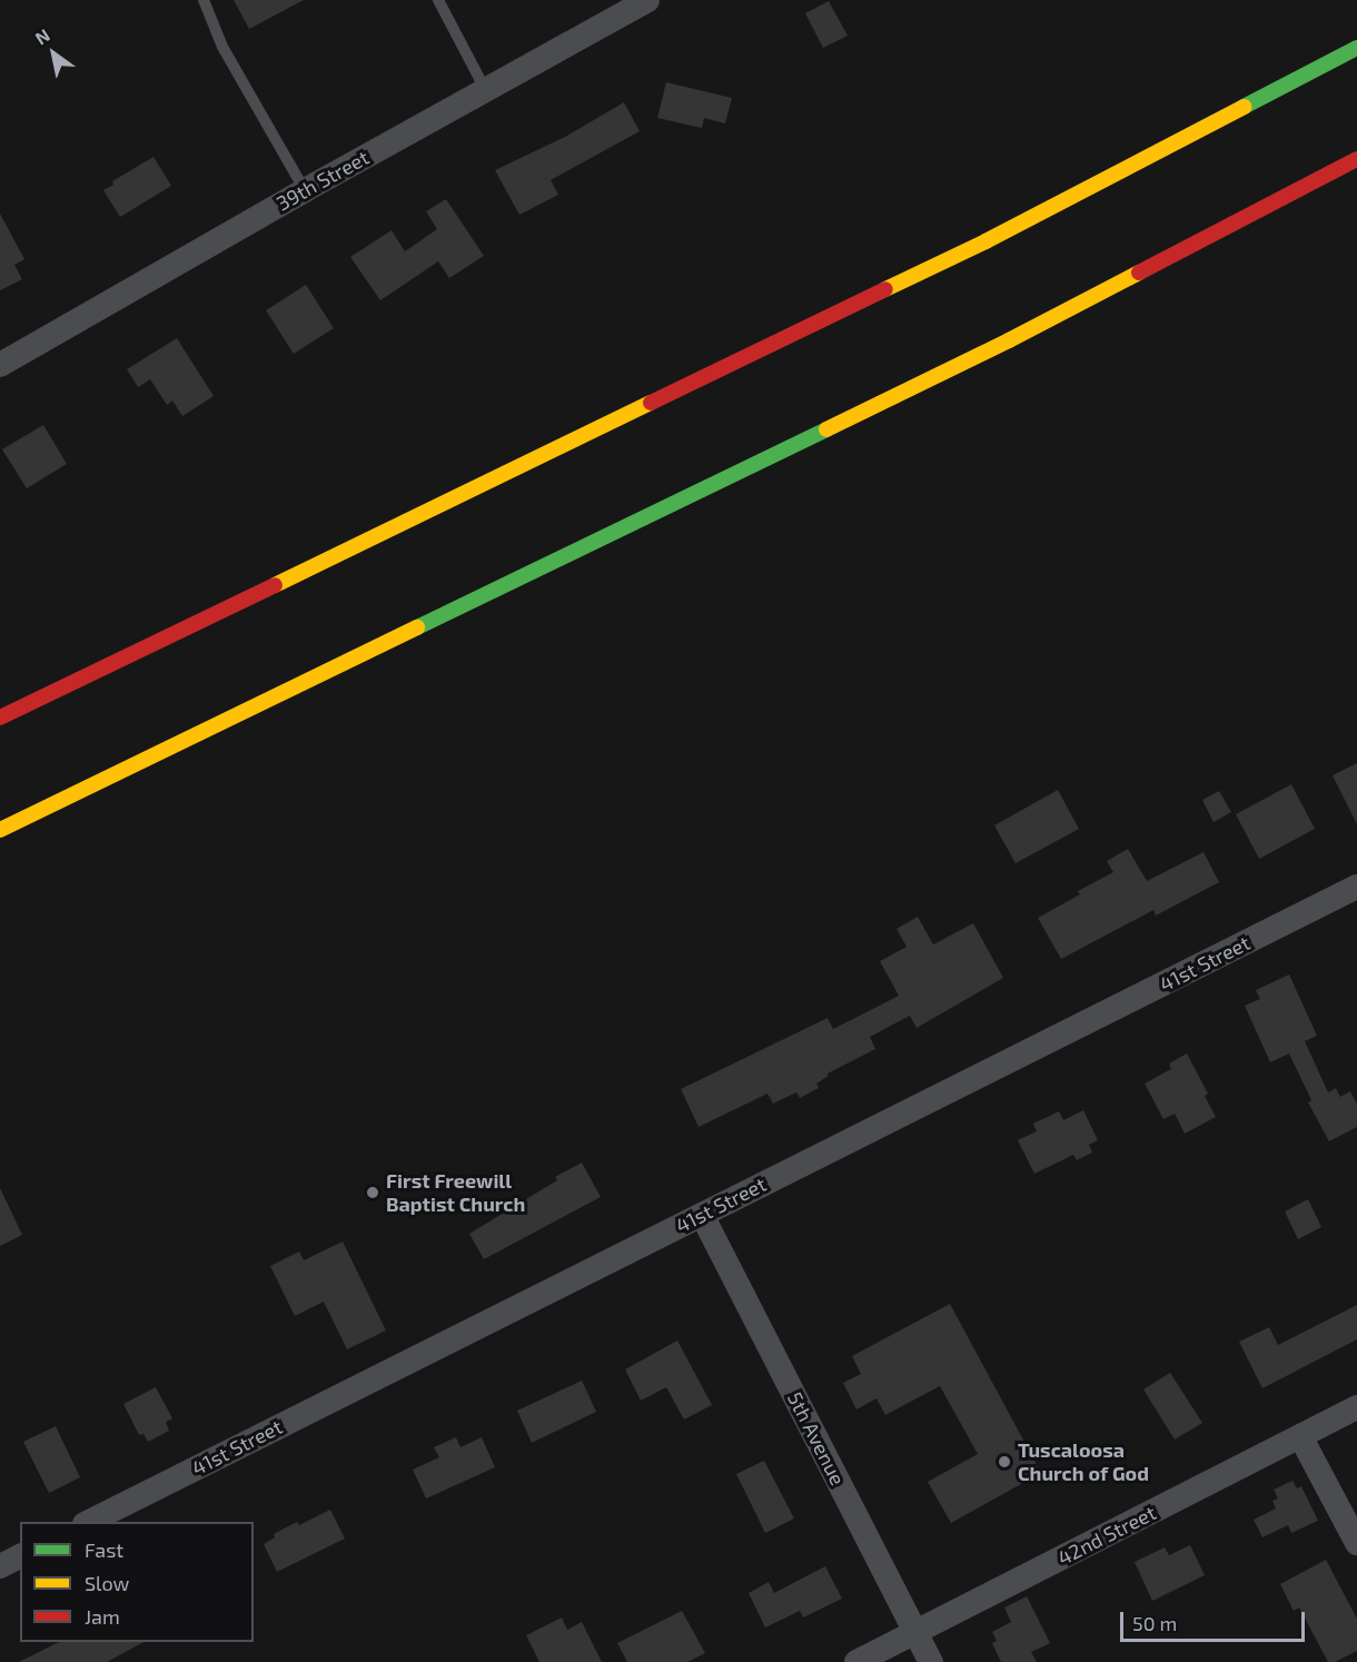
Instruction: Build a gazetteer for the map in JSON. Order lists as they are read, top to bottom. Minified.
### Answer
{"streets":{"street":["39th Street","41st Street","5th Avenue","42nd Street"]},"crossings":[["41st Street","5th Avenue"],["5th Avenue","42nd Street"]],"places":["First Freewill Baptist Church","Tuscaloosa Church of God"],"legend":["Fast","Slow","Jam"],"scale_bar":"50 m","north":"top left"}
